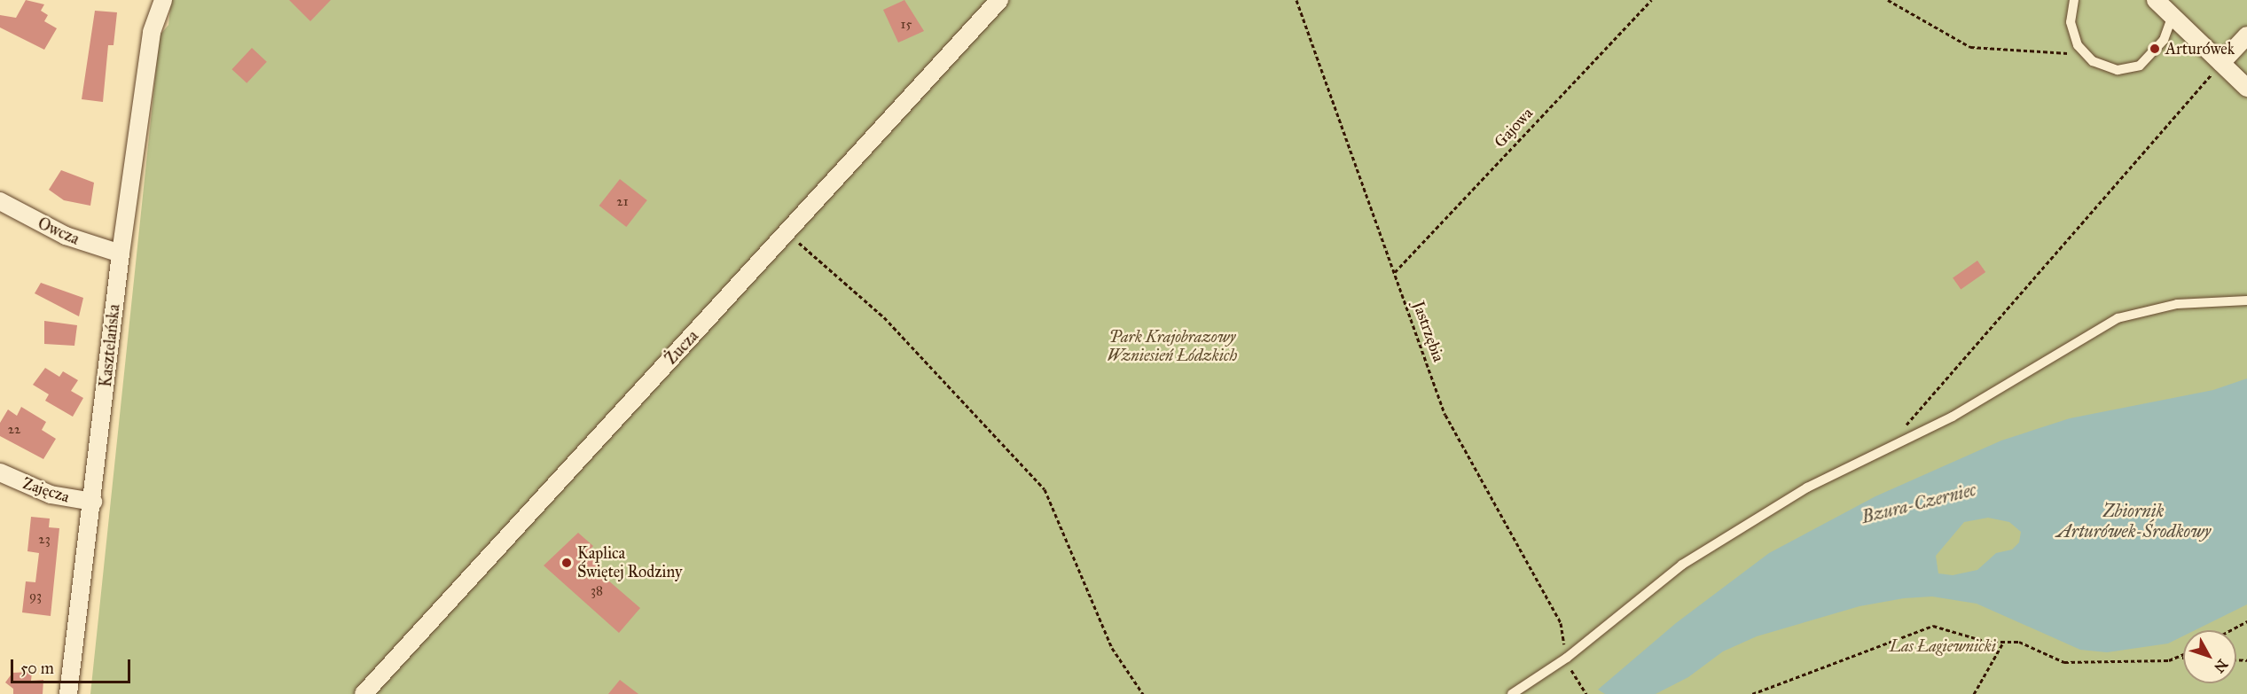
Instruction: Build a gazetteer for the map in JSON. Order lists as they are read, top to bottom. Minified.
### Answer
{"streets":{"street":["Owcza","Kasztelańska","Żucza","Zajęcza"],"path":["Gajowa","Jastrzębia"]},"crossings":[["Gajowa","Jastrzębia"],["Owcza","Kasztelańska"],["Kasztelańska","Zajęcza"]],"water":["Bzura-Czerniec","Zbiornik Arturówek-Środkowy"],"parks":["Park Krajobrazowy Wzniesień Łódzkich","Las Łagiewnicki"],"places":["Arturówek","Kaplica Świętej Rodziny"],"house_numbers":["15","21","22","23","38","93"],"scale_bar":"50 m","north":"bottom right"}
